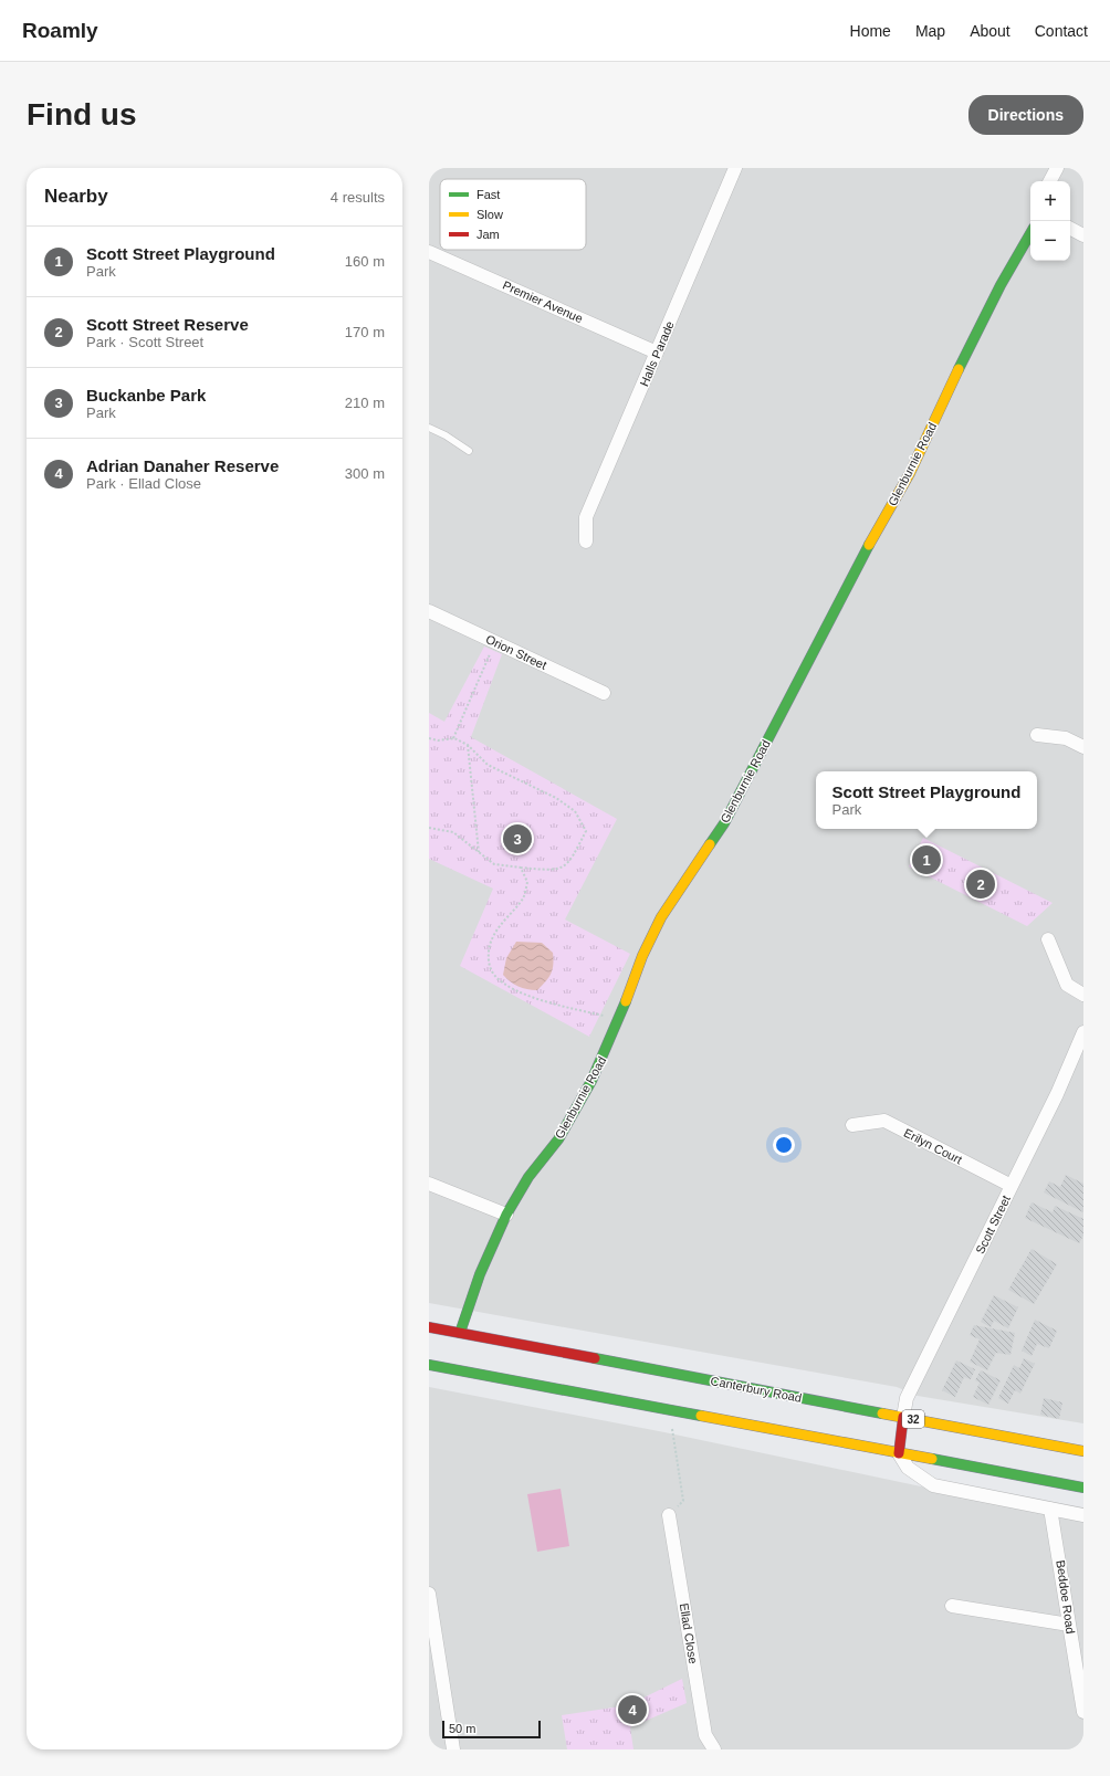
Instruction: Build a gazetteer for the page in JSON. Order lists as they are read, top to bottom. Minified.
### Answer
{"streets":{"main road":["Glenburnie Road","Canterbury Road","32"],"street":["Premier Avenue","Halls Parade","Orion Street","Erilyn Court","Scott Street","Beddoe Road","Ellad Close"]},"crossings":[["Premier Avenue","Halls Parade"],["Glenburnie Road","Canterbury Road"],["Erilyn Court","Scott Street"],["Scott Street","Canterbury Road"]],"legend":["Fast","Slow","Jam"],"scale_bar":"50 m","page":{"header":"Roamly","nav":["Home","Map","About","Contact"],"buttons":"Directions","title":"Find us","heading":["Nearby","4 results"],"map_buttons":["+","−"],"list":[{"mark":"1","name":"Scott Street Playground","note":"Park","value":"160 m"},{"mark":"2","name":"Scott Street Reserve","note":"Park · Scott Street","value":"170 m"},{"mark":"3","name":"Buckanbe Park","note":"Park","value":"210 m"},{"mark":"4","name":"Adrian Danaher Reserve","note":"Park · Ellad Close","value":"300 m"}],"popup":["Scott Street Playground","Park"],"pins":["3","1","2","4"],"scale":"50 m"}}
